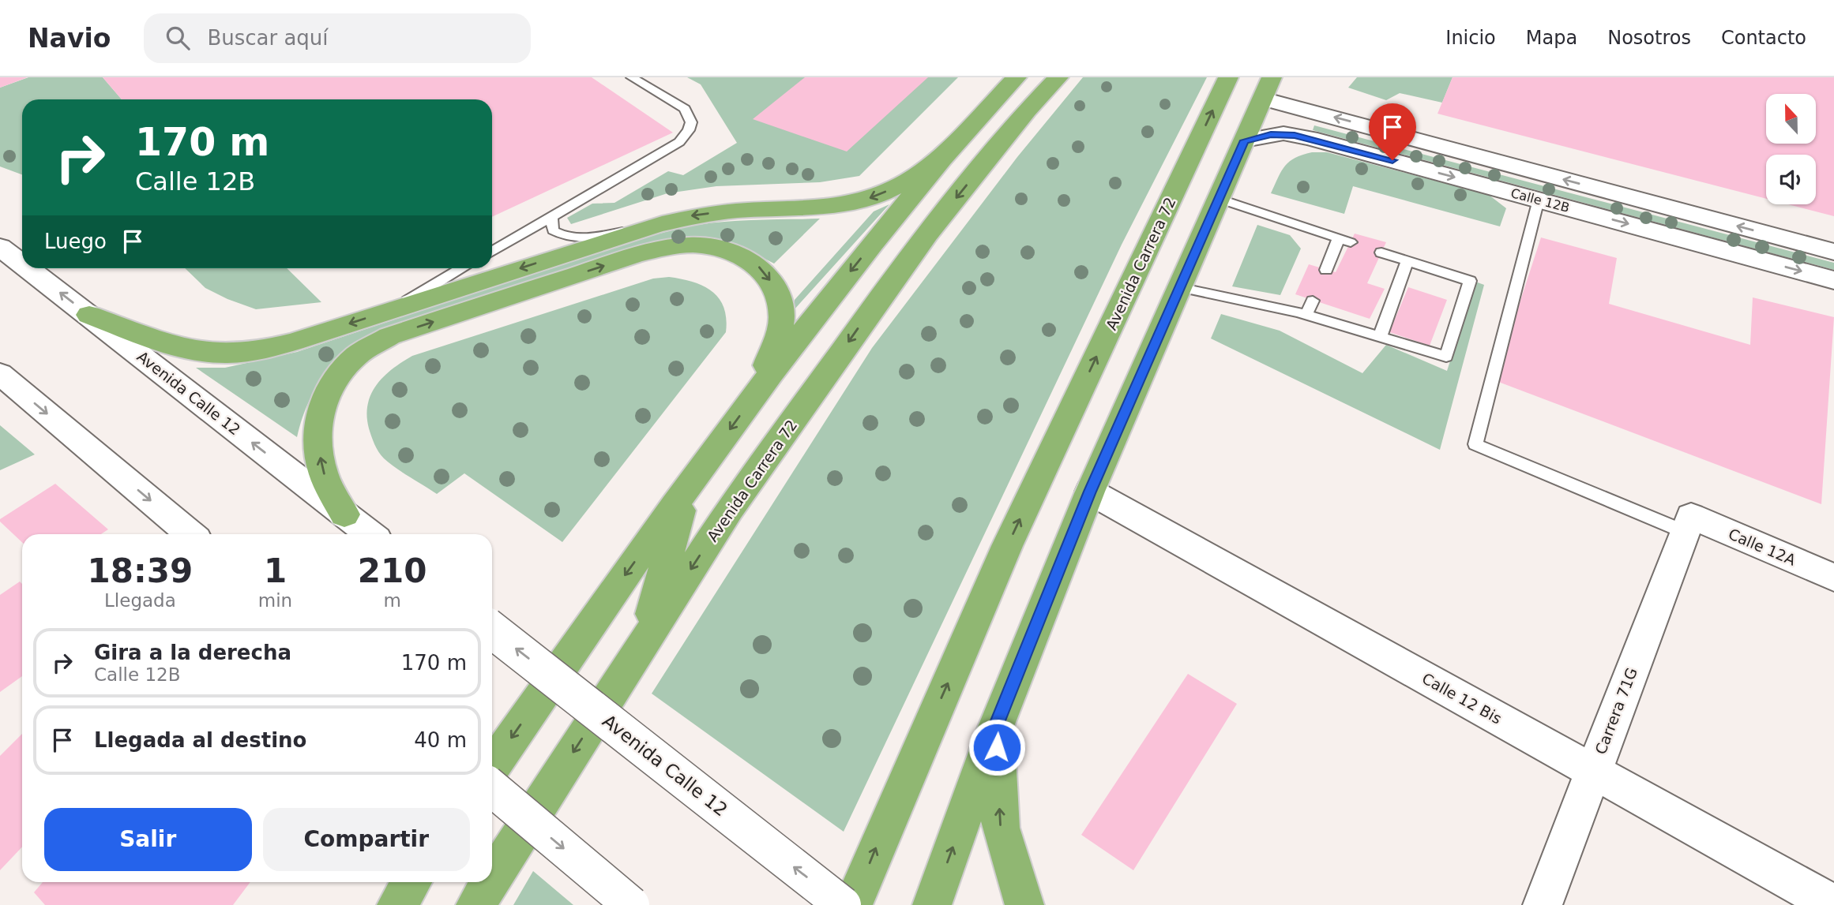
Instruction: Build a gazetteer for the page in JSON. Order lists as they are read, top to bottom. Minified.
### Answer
{"streets":{"highway":["Avenida Carrera 72"],"street":["Calle 12B","Avenida Calle 12","Calle 12A","Calle 12 Bis","Carrera 71G"]},"crossings":[["Calle 12A","Carrera 71G"],["Calle 12 Bis","Carrera 71G"]],"north":"top","page":{"header":"Navio","search":"Buscar aquí","nav":["Inicio","Mapa","Nosotros","Contacto"],"turn":["170 m","Calle 12B"],"then":"Luego","eta":["18:39","Llegada","1","min","210","m"],"list":[{"name":"Gira a la derecha","note":"Calle 12B","value":"170 m"},{"name":"Llegada al destino","value":"40 m"}],"buttons":["Salir","Compartir"]}}
